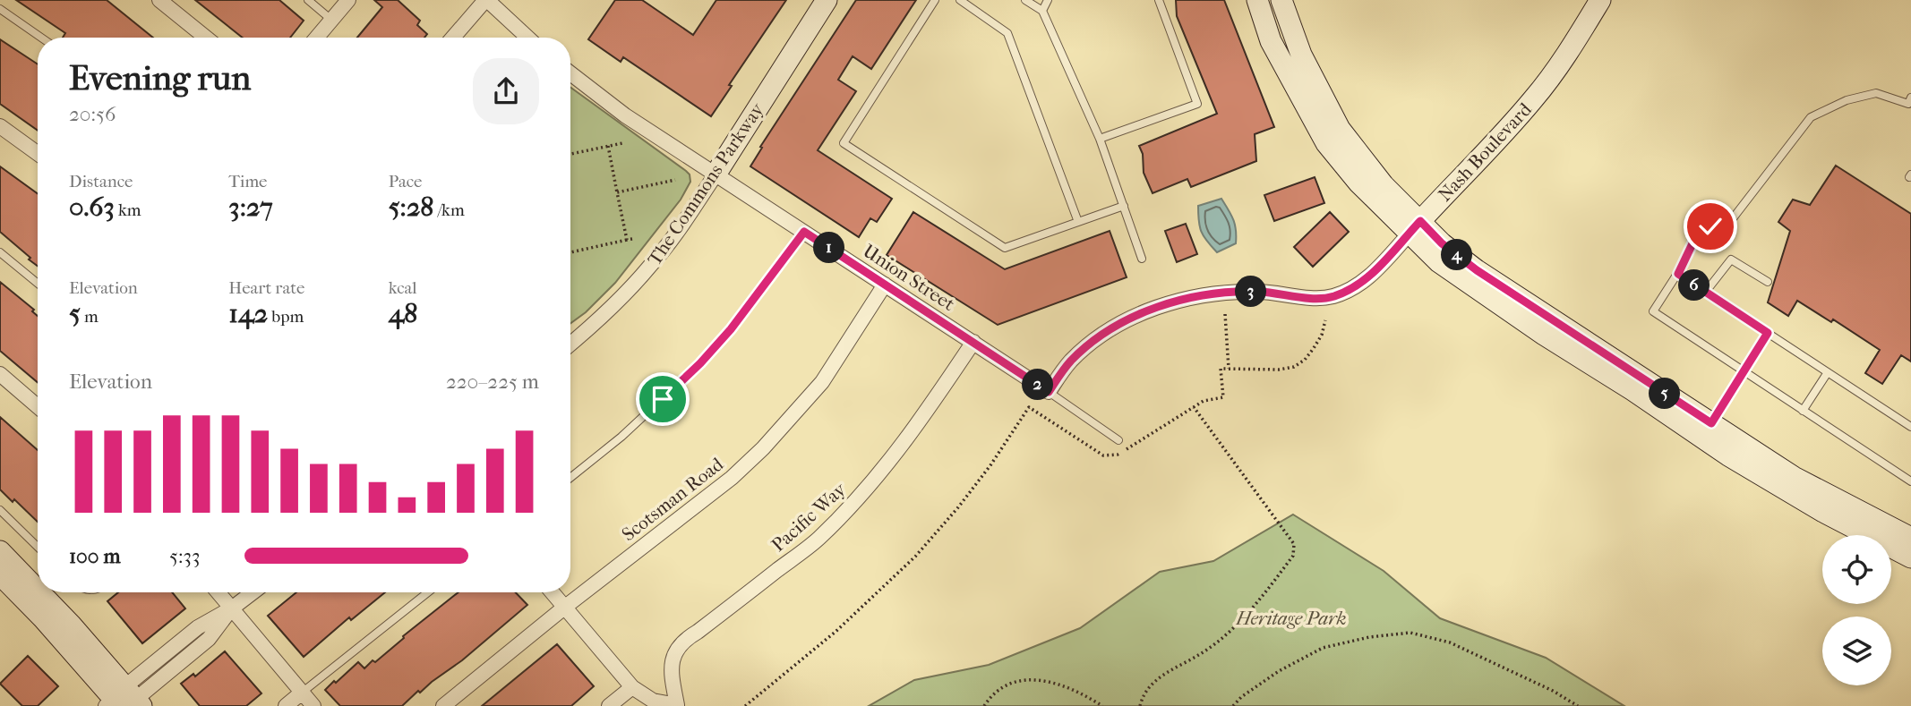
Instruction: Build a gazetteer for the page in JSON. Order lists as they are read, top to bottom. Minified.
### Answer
{"streets":{"street":["Nash Boulevard","The Commons Parkway","Union Street","Scotsman Road","Pacific Way"]},"crossings":[["Nash Boulevard","Union Street"],["The Commons Parkway","Union Street"],["Union Street","Scotsman Road"],["Union Street","Pacific Way"]],"parks":["Heritage Park"],"page":{"heading":["Evening run","20:56"],"stats":[["Distance","0.63 km"],["Time","3:27"],["Pace","5:28 /km"],["Elevation","5 m"],["Heart rate","142 bpm"],["kcal","48"]],"pins":["1","4","6","3","2","5"],"chart":["Elevation","220–225 m"],"list":[{"name":"100 m","note":"5:33"}]}}
